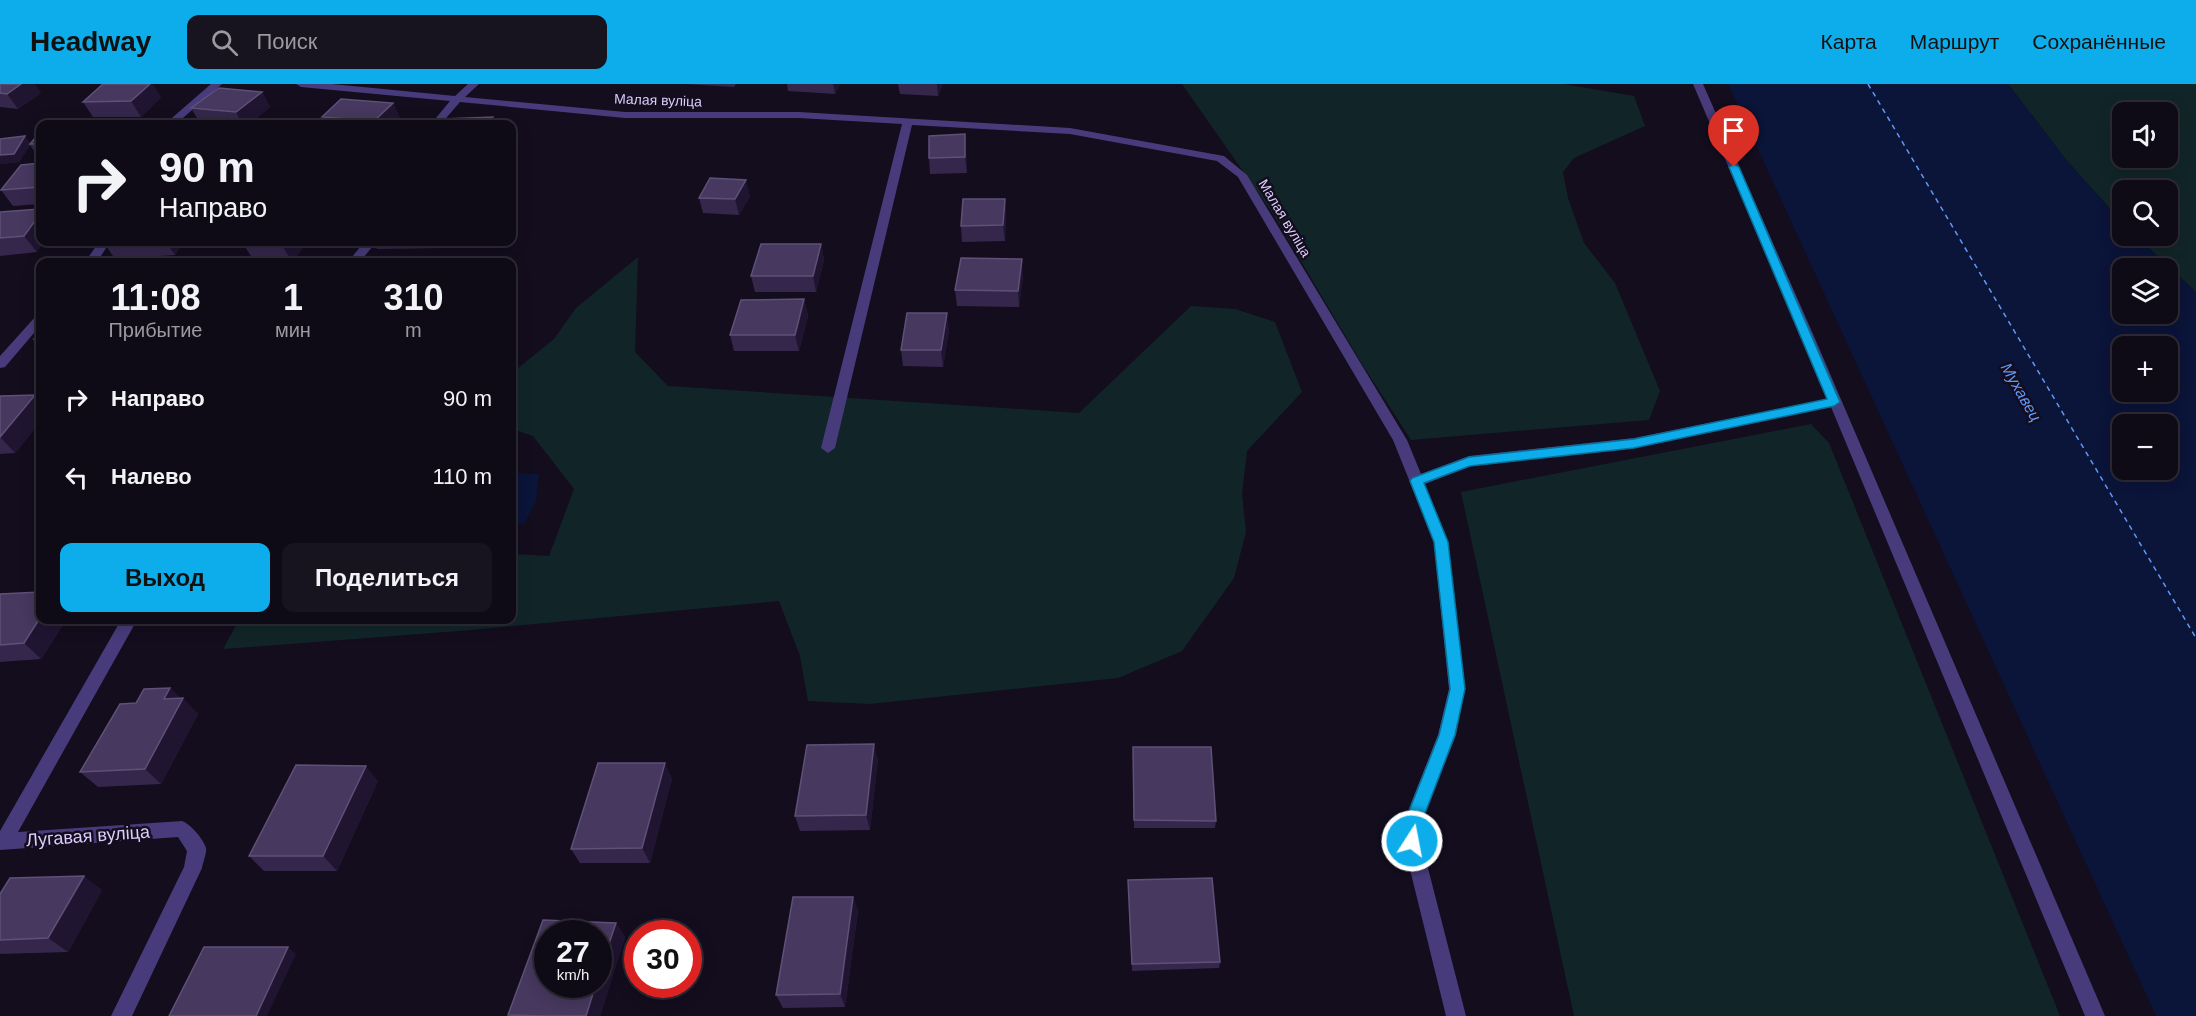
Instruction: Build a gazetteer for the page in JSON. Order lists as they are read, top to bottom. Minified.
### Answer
{"streets":{"street":["Малая вуліца","Лугавая вуліца"]},"water":["Мухавец"],"page":{"header":"Headway","search":"Поиск","nav":["Карта","Маршрут","Сохранённые"],"map_buttons":["+","−"],"turn":["90 m","Направо"],"eta":["11:08","Прибытие","1","мин","310","m"],"list":[{"name":"Направо","value":"90 m"},{"name":"Налево","value":"110 m"}],"buttons":["Выход","Поделиться"],"speed":"27 km/h","limit":"30"}}
